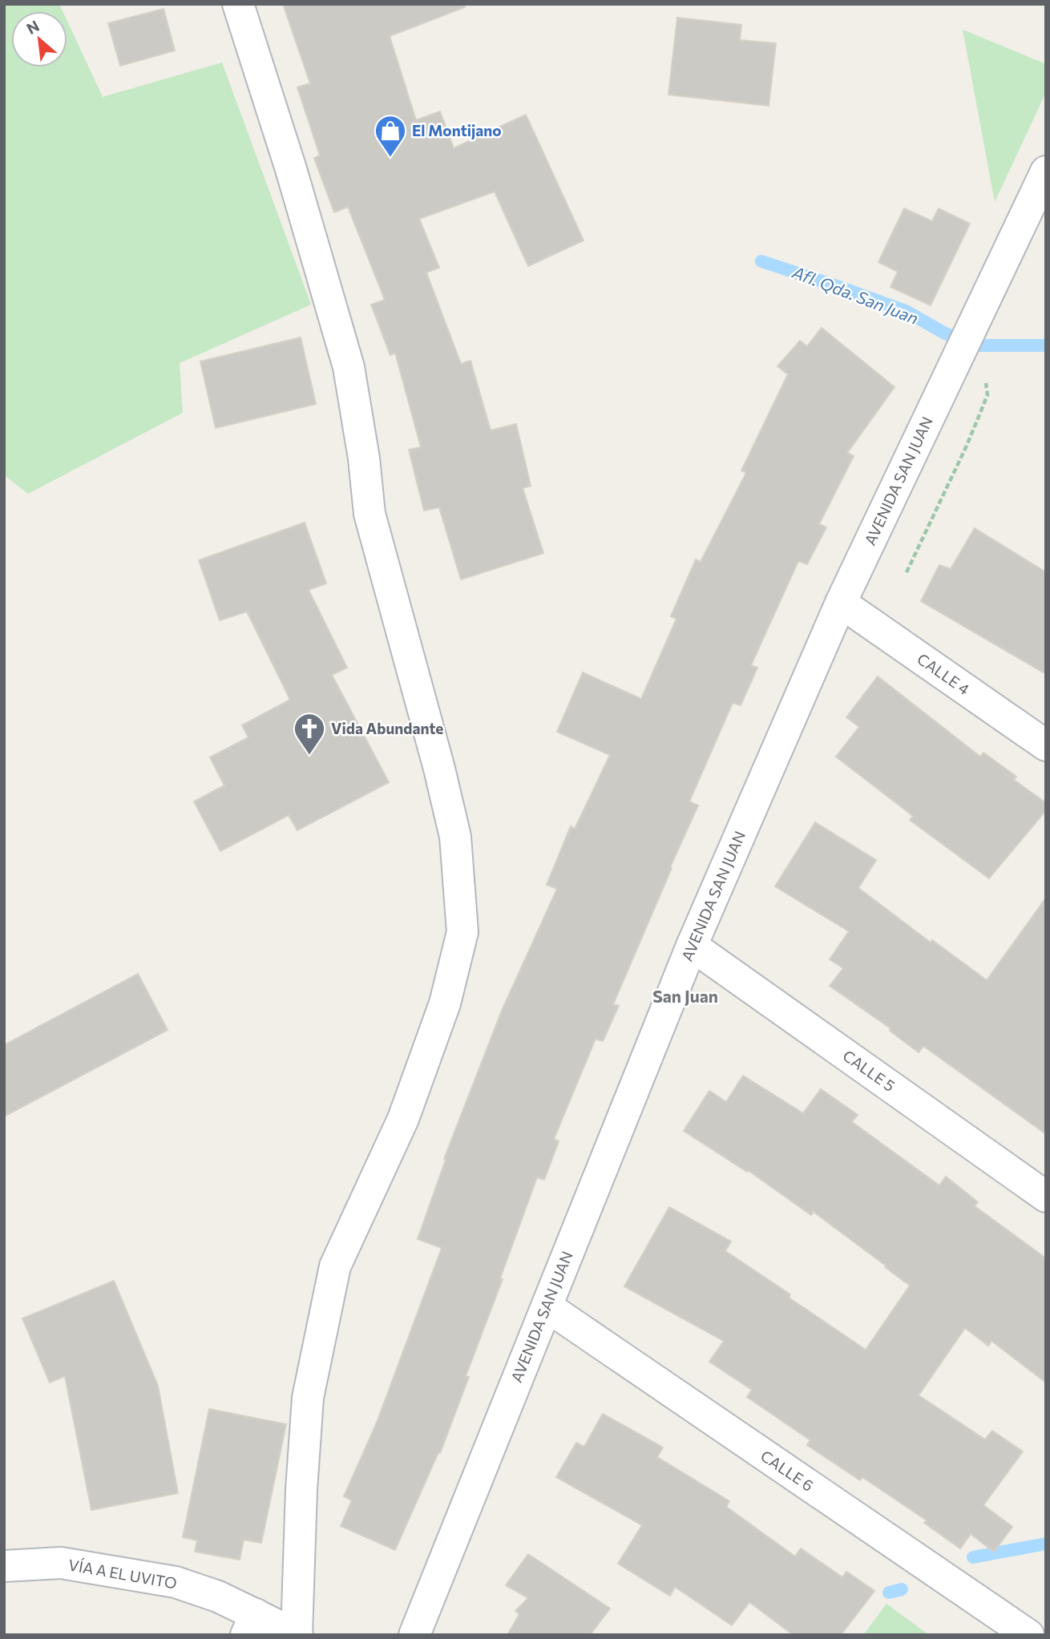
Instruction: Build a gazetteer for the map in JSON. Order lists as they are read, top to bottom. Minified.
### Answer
{"streets":{"street":["AVENIDA SAN JUAN","CALLE 4","CALLE 5","CALLE 6","VÍA A EL UVITO"]},"crossings":[["AVENIDA SAN JUAN","CALLE 4"],["AVENIDA SAN JUAN","CALLE 5"],["AVENIDA SAN JUAN","CALLE 6"]],"districts":["San Juan"],"water":["Afl. Qda. San Juan"],"places":{"shop":["El Montijano"],"church":["Vida Abundante"]},"north":"top left"}
